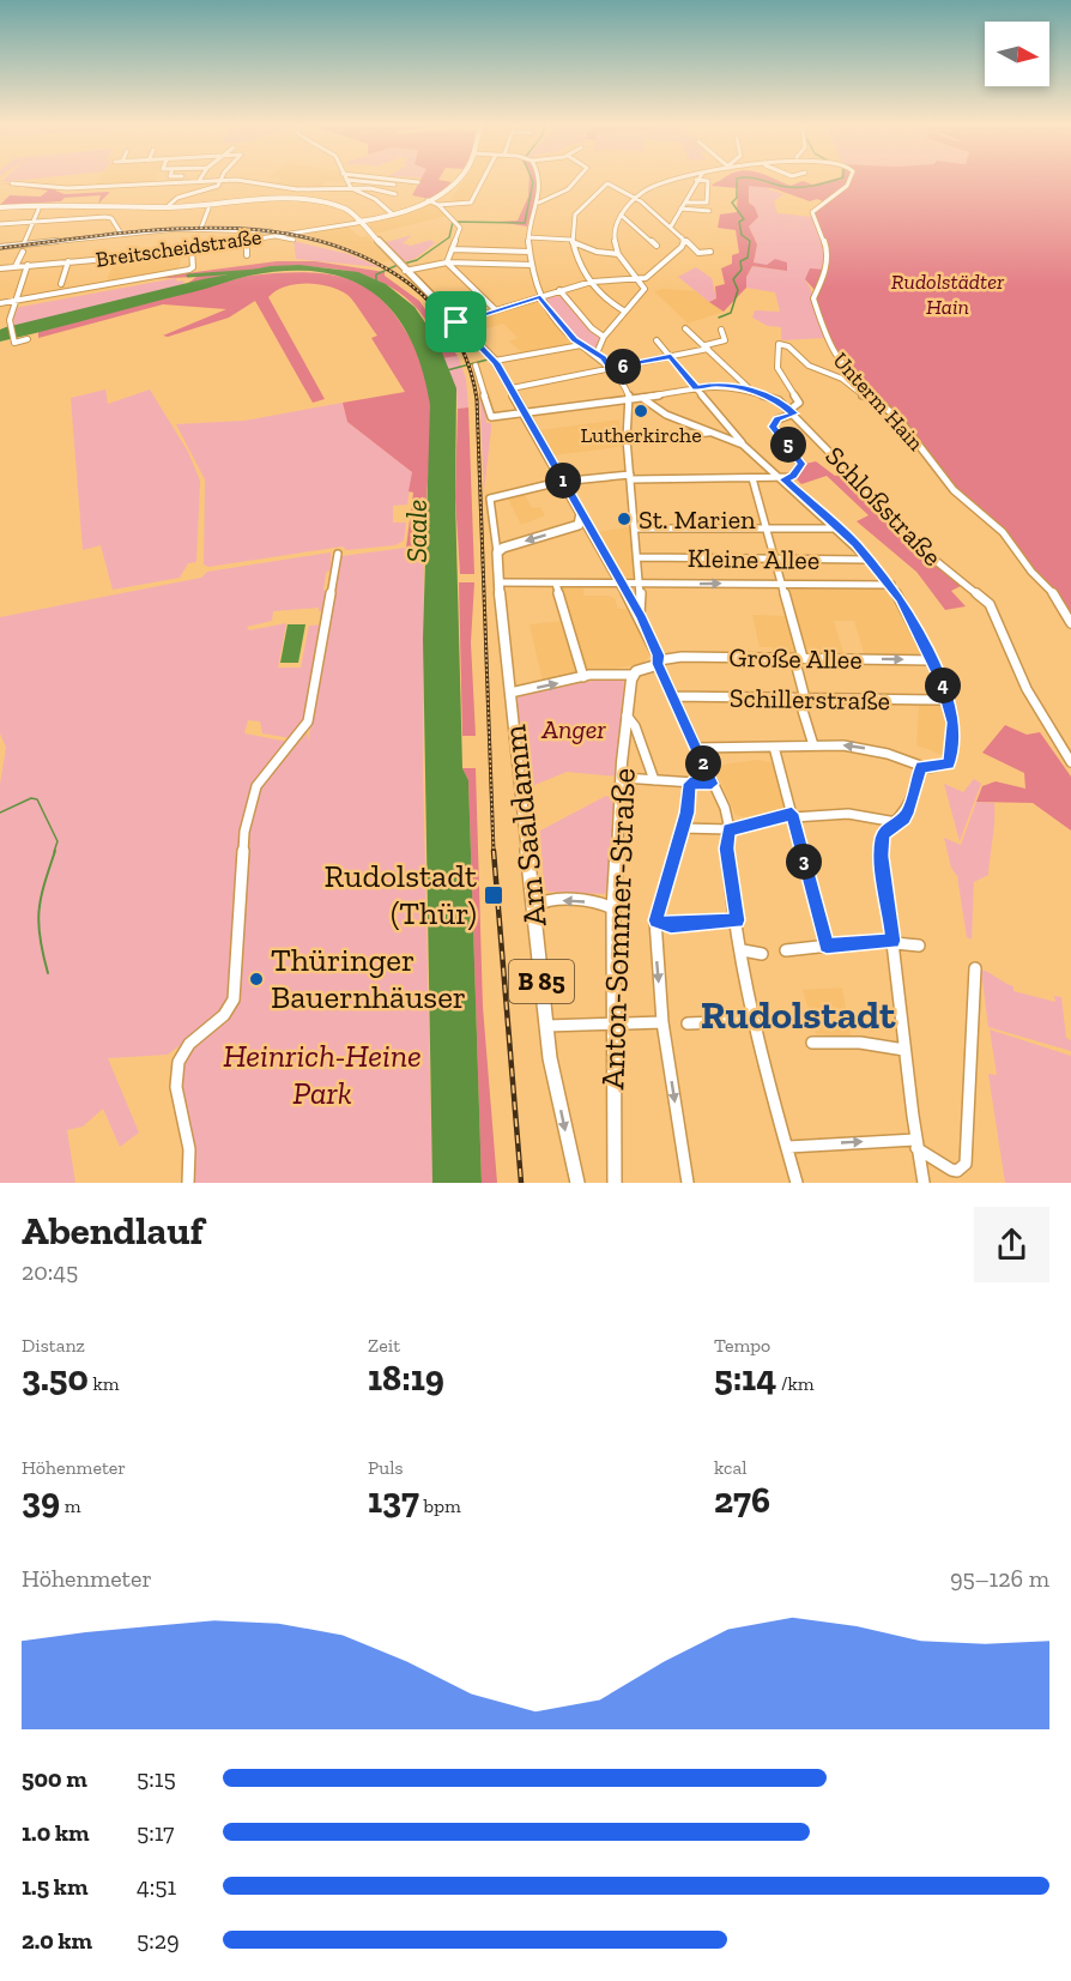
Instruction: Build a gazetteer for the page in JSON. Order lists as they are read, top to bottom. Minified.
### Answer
{"streets":{"main road":["Am Saaldamm","Anton-Sommer-Straße","B 85"],"street":["Breitscheidstraße","Unterm Hain","Schloßstraße","Kleine Allee","Große Allee","Schillerstraße"]},"one_way":["Große Allee"],"districts":["Rudolstadt"],"water":["Saale"],"parks":["Rudolstädter Hain","Anger","Heinrich-Heine Park"],"places":{"other":["Lutherkirche","St. Marien","Thüringer Bauernhäuser"],"transit":["Rudolstadt (Thür)"]},"north":"right","page":{"pins":["6","5","1","4","2","3"],"heading":["Abendlauf","20:45"],"stats":[["Distanz","3.50 km"],["Zeit","18:19"],["Tempo","5:14 /km"],["Höhenmeter","39 m"],["Puls","137 bpm"],["kcal","276"]],"chart":["Höhenmeter","95–126 m"],"list":[{"name":"500 m","note":"5:15"},{"name":"1.0 km","note":"5:17"},{"name":"1.5 km","note":"4:51"},{"name":"2.0 km","note":"5:29"}]}}
